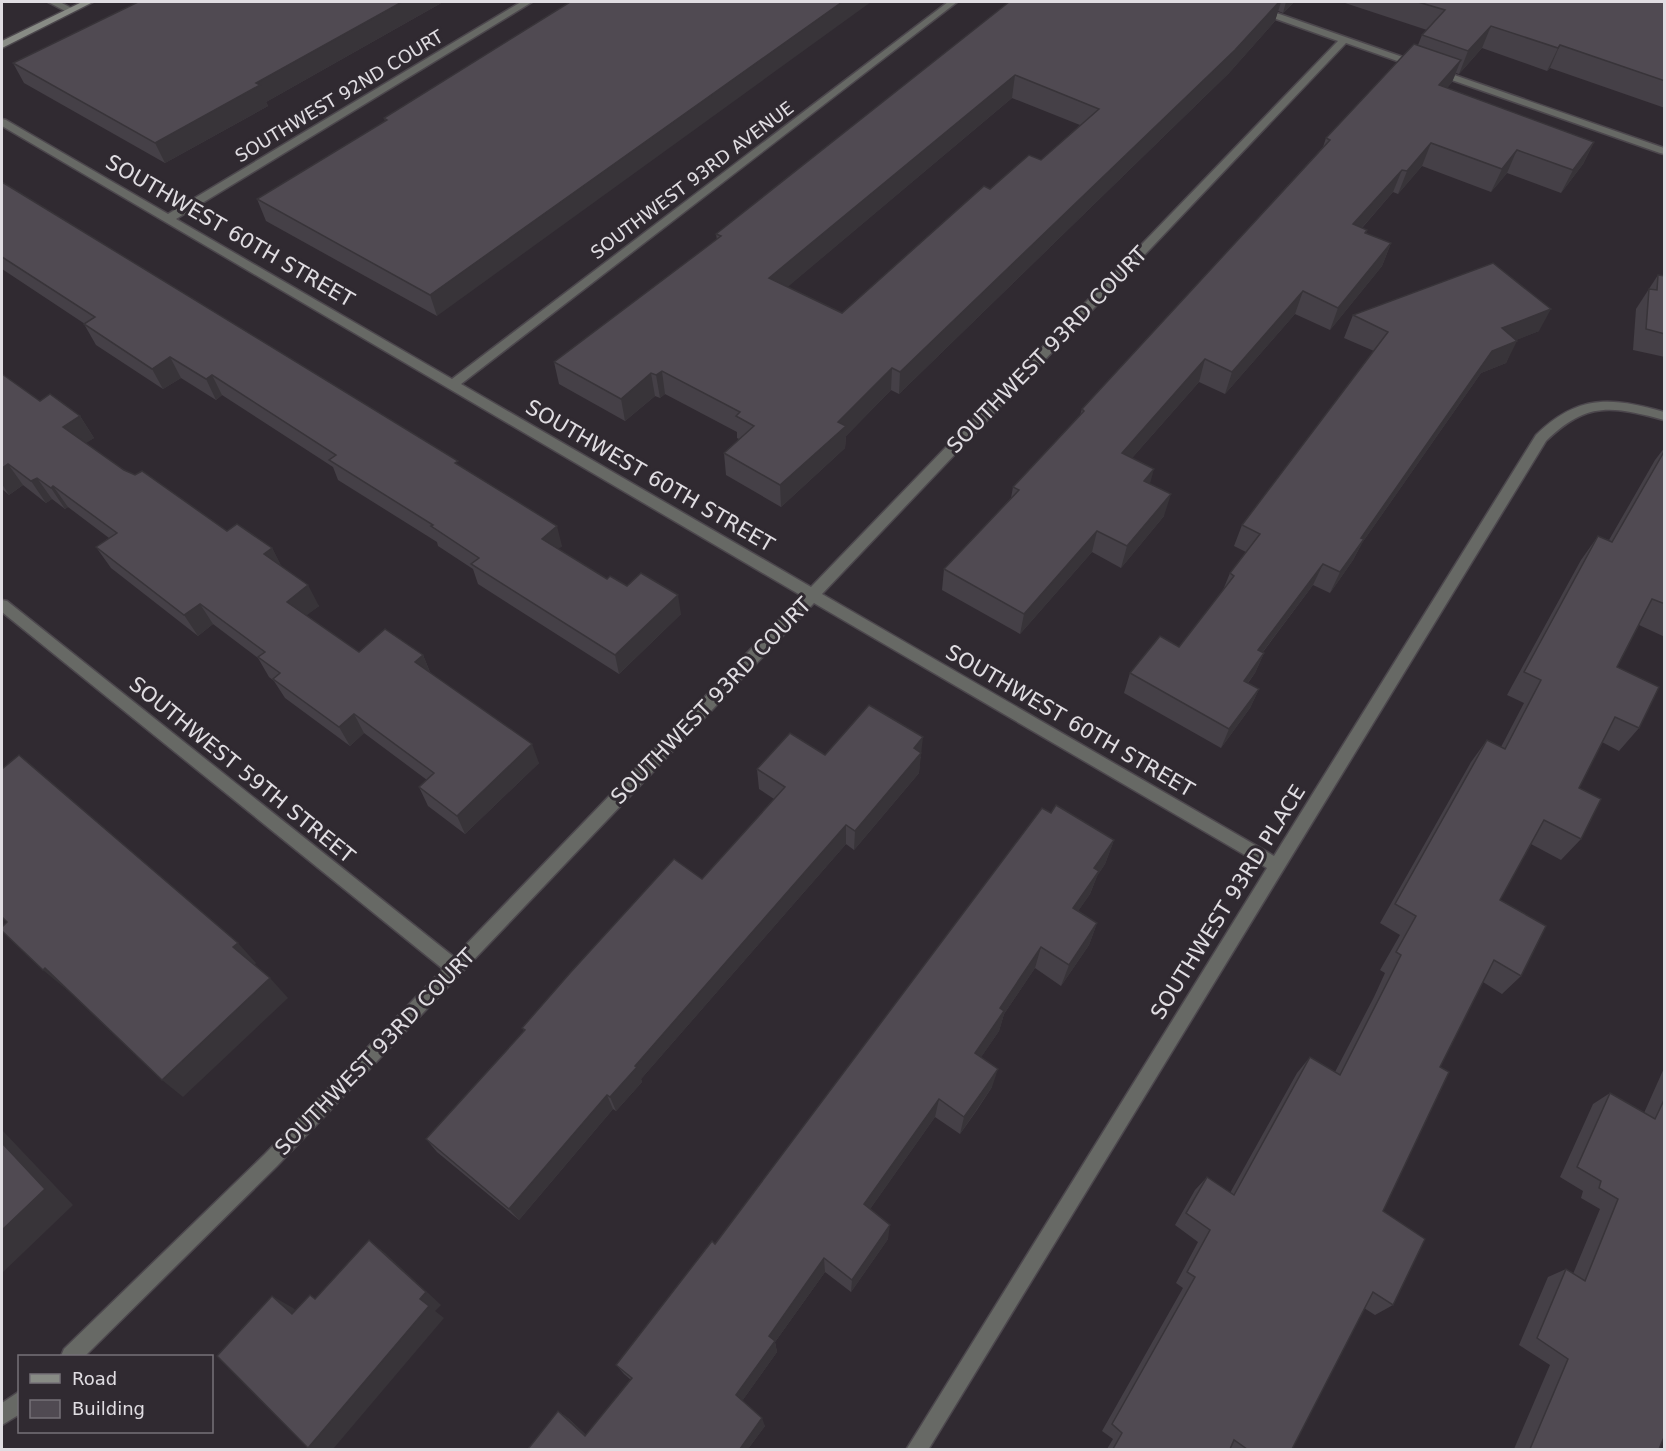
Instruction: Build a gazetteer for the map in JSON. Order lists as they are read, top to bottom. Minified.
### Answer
{"streets":{"street":["SOUTHWEST 92ND COURT","SOUTHWEST 93RD AVENUE","SOUTHWEST 60TH STREET","SOUTHWEST 93RD COURT","SOUTHWEST 59TH STREET","SOUTHWEST 93RD PLACE"]},"crossings":[["SOUTHWEST 92ND COURT","SOUTHWEST 60TH STREET"],["SOUTHWEST 93RD AVENUE","SOUTHWEST 60TH STREET"],["SOUTHWEST 60TH STREET","SOUTHWEST 93RD COURT"],["SOUTHWEST 60TH STREET","SOUTHWEST 93RD PLACE"],["SOUTHWEST 93RD COURT","SOUTHWEST 59TH STREET"]],"legend":["Road","Building"]}
